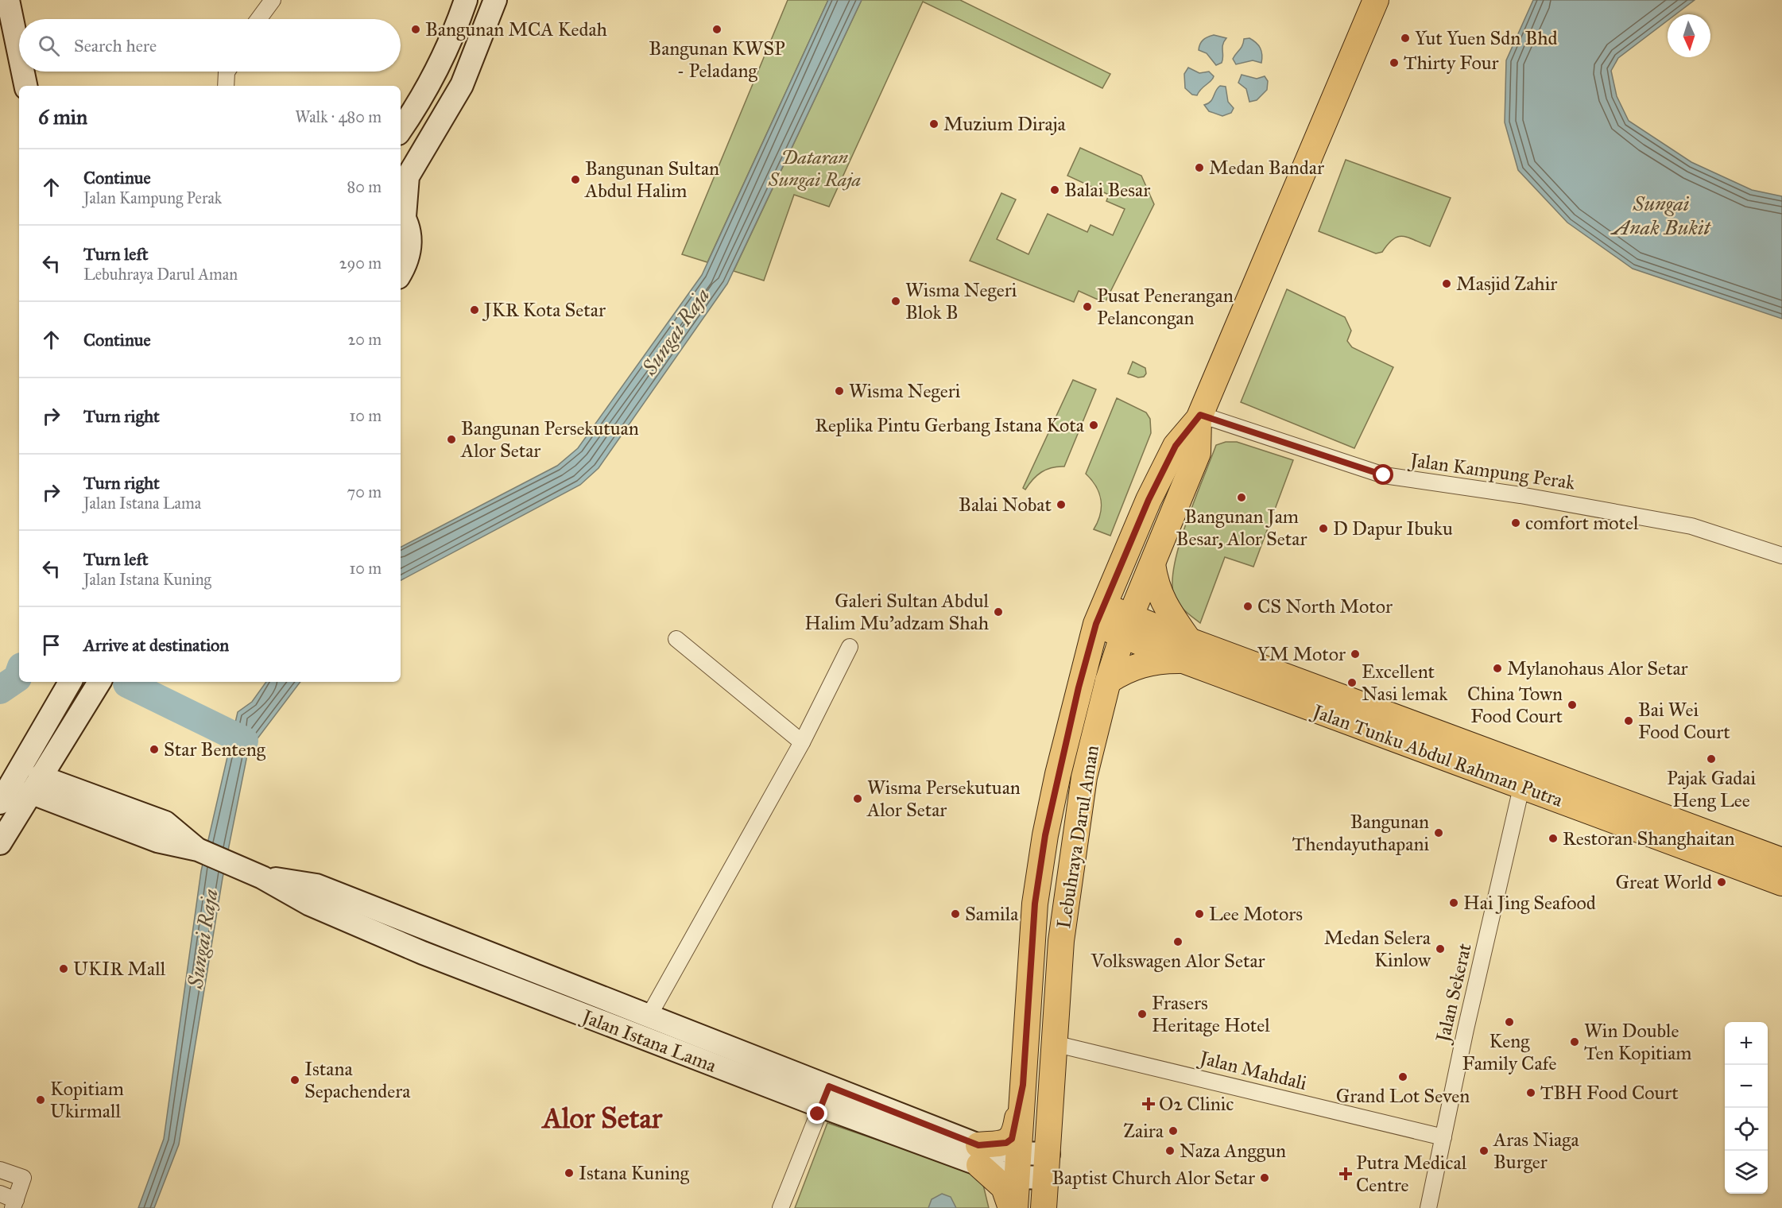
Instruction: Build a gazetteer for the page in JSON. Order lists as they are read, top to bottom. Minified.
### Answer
{"streets":{"main road":["Jalan Tunku Abdul Rahman Putra","Lebuhraya Darul Aman"],"street":["Jalan Kampung Perak","Jalan Sekerat","Jalan Istana Lama","Jalan Mahdali"]},"crossings":[["Jalan Kampung Perak","Lebuhraya Darul Aman"],["Jalan Tunku Abdul Rahman Putra","Lebuhraya Darul Aman"],["Jalan Tunku Abdul Rahman Putra","Jalan Sekerat"],["Lebuhraya Darul Aman","Jalan Istana Lama"],["Lebuhraya Darul Aman","Jalan Mahdali"],["Jalan Sekerat","Jalan Mahdali"]],"districts":["Alor Setar"],"water":["Sungai Anak Bukit","Sungai Raja"],"parks":["Dataran Sungai Raja"],"places":{"other":["Bangunan MCA Kedah","Bangunan KWSP - Peladang","Yut Yuen Sdn Bhd","Thirty Four","Muzium Diraja","Medan Bandar","Bangunan Sultan Abdul Halim","Balai Besar","Masjid Zahir","Wisma Negeri Blok B","Pusat Penerangan Pelancongan","JKR Kota Setar","Wisma Negeri","Replika Pintu Gerbang Istana Kota","Bangunan Persekutuan Alor Setar","Bangunan Jam Besar, Alor Setar","Balai Nobat","comfort motel","D Dapur Ibuku","CS North Motor","Galeri Sultan Abdul Halim Mu'adzam Shah","YM Motor","Mylanohaus Alor Setar","Excellent Nasi lemak","China Town Food Court","Bai Wei Food Court","Star Benteng","Pajak Gadai Heng Lee","Wisma Persekutuan Alor Setar","Bangunan Thendayuthapani","Restoran Shanghaitan","Great World","Hai Jing Seafood","Samila","Lee Motors","Volkswagen Alor Setar","Medan Selera Kinlow","UKIR Mall","Frasers Heritage Hotel","Keng Family Cafe","Win Double Ten Kopitiam","Grand Lot Seven","Istana Sepachendera","TBH Food Court","Kopitiam Ukirmall","Zaira","Naza Anggun","Aras Niaga Burger","Istana Kuning","Baptist Church Alor Setar"],"health":["O2 Clinic","Putra Medical Centre"]},"north":"bottom","page":{"search":"Search here","heading":["6 min","Walk · 480 m"],"list":[["Continue","Jalan Kampung Perak","80 m"],["Turn left","Lebuhraya Darul Aman","290 m"],["Continue","20 m"],["Turn right","10 m"],["Turn right","Jalan Istana Lama","70 m"],["Turn left","Jalan Istana Kuning","10 m"],"Arrive at destination"],"map_buttons":["+","−"]}}
